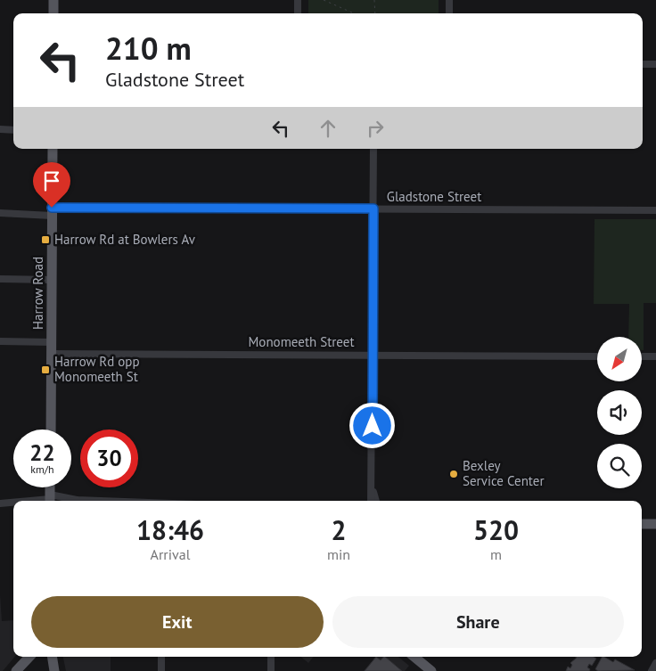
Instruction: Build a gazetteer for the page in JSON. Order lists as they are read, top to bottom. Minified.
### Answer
{"streets":{"main road":["Harrow Road"],"street":["Gladstone Street","Monomeeth Street"]},"crossings":[["Gladstone Street","Harrow Road"],["Harrow Road","Monomeeth Street"]],"places":{"transit":["Harrow Rd at Bowlers Av","Harrow Rd opp Monomeeth St"],"other":["Bexley Service Center"]},"north":"bottom left","page":{"turn":["210 m","Gladstone Street"],"speed":"22 km/h","limit":"30","eta":["18:46","Arrival","2","min","520","m"],"buttons":["Exit","Share"]}}
